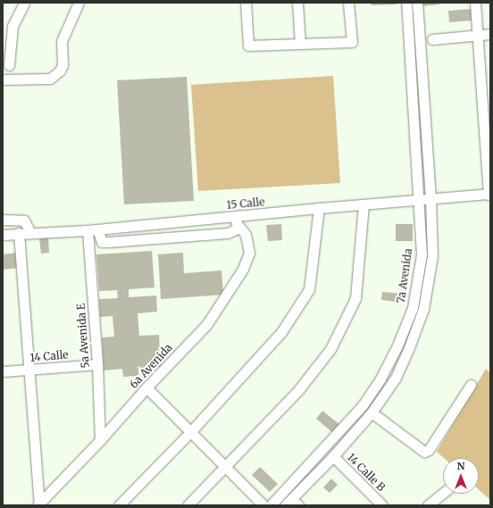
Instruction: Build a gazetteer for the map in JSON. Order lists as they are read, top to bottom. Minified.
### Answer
{"streets":{"street":["15 Calle","7a Avenida","5a Avenida E","14 Calle","6a Avenida","14 Calle B"]},"crossings":[["15 Calle","7a Avenida"],["15 Calle","5a Avenida E"],["15 Calle","6a Avenida"],["5a Avenida E","14 Calle"],["5a Avenida E","6a Avenida"]],"north":"top"}
